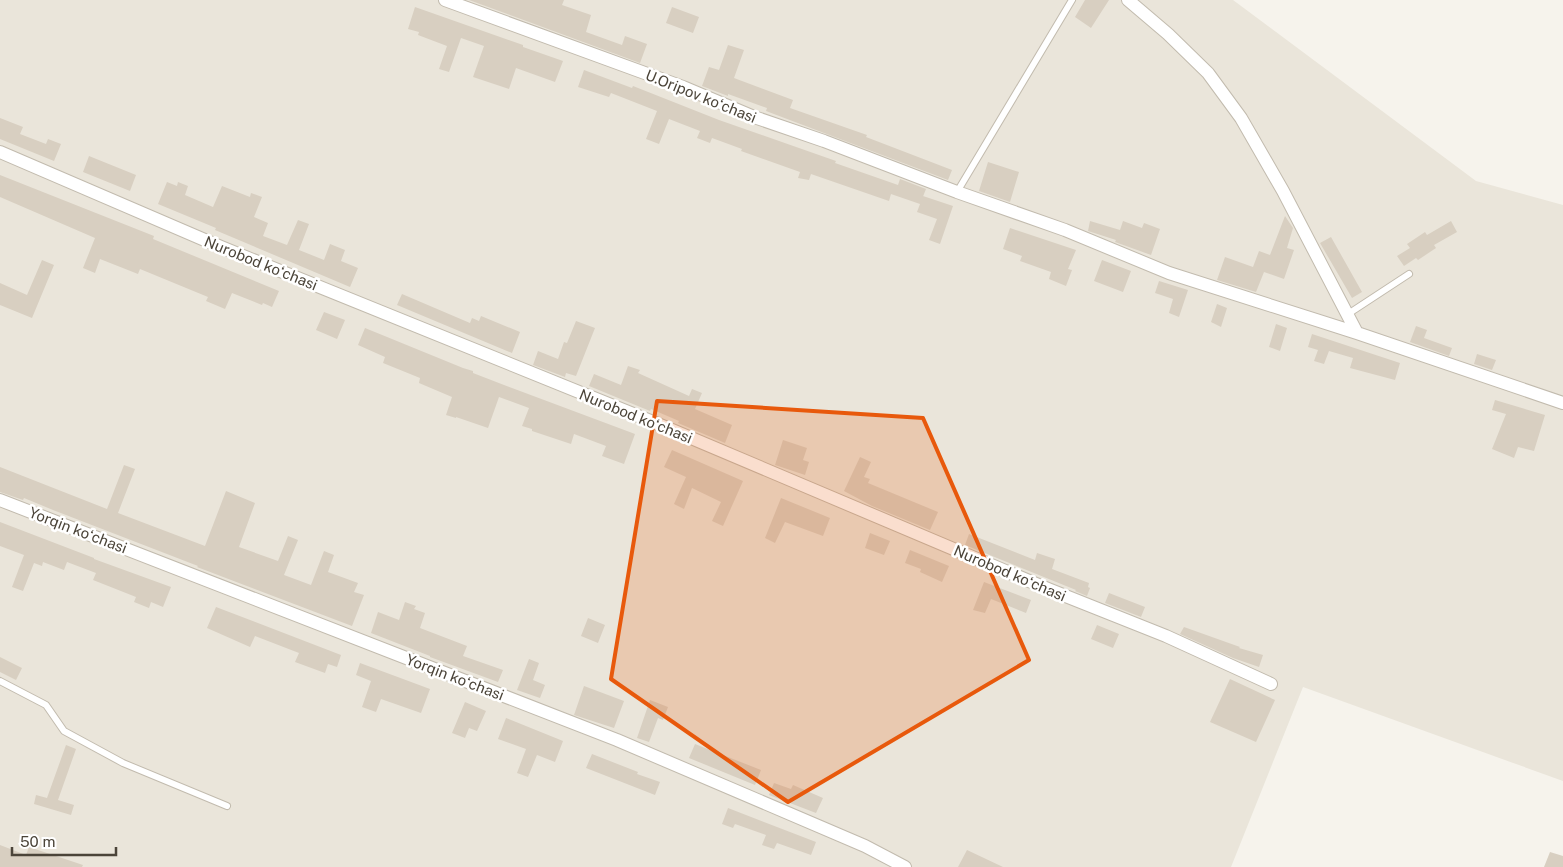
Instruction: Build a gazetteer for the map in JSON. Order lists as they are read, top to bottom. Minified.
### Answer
{"streets":{"street":["U.Oripov koʻchasi","Nurobod koʻchasi","Yorqin koʻchasi"]},"scale_bar":"50 m"}
